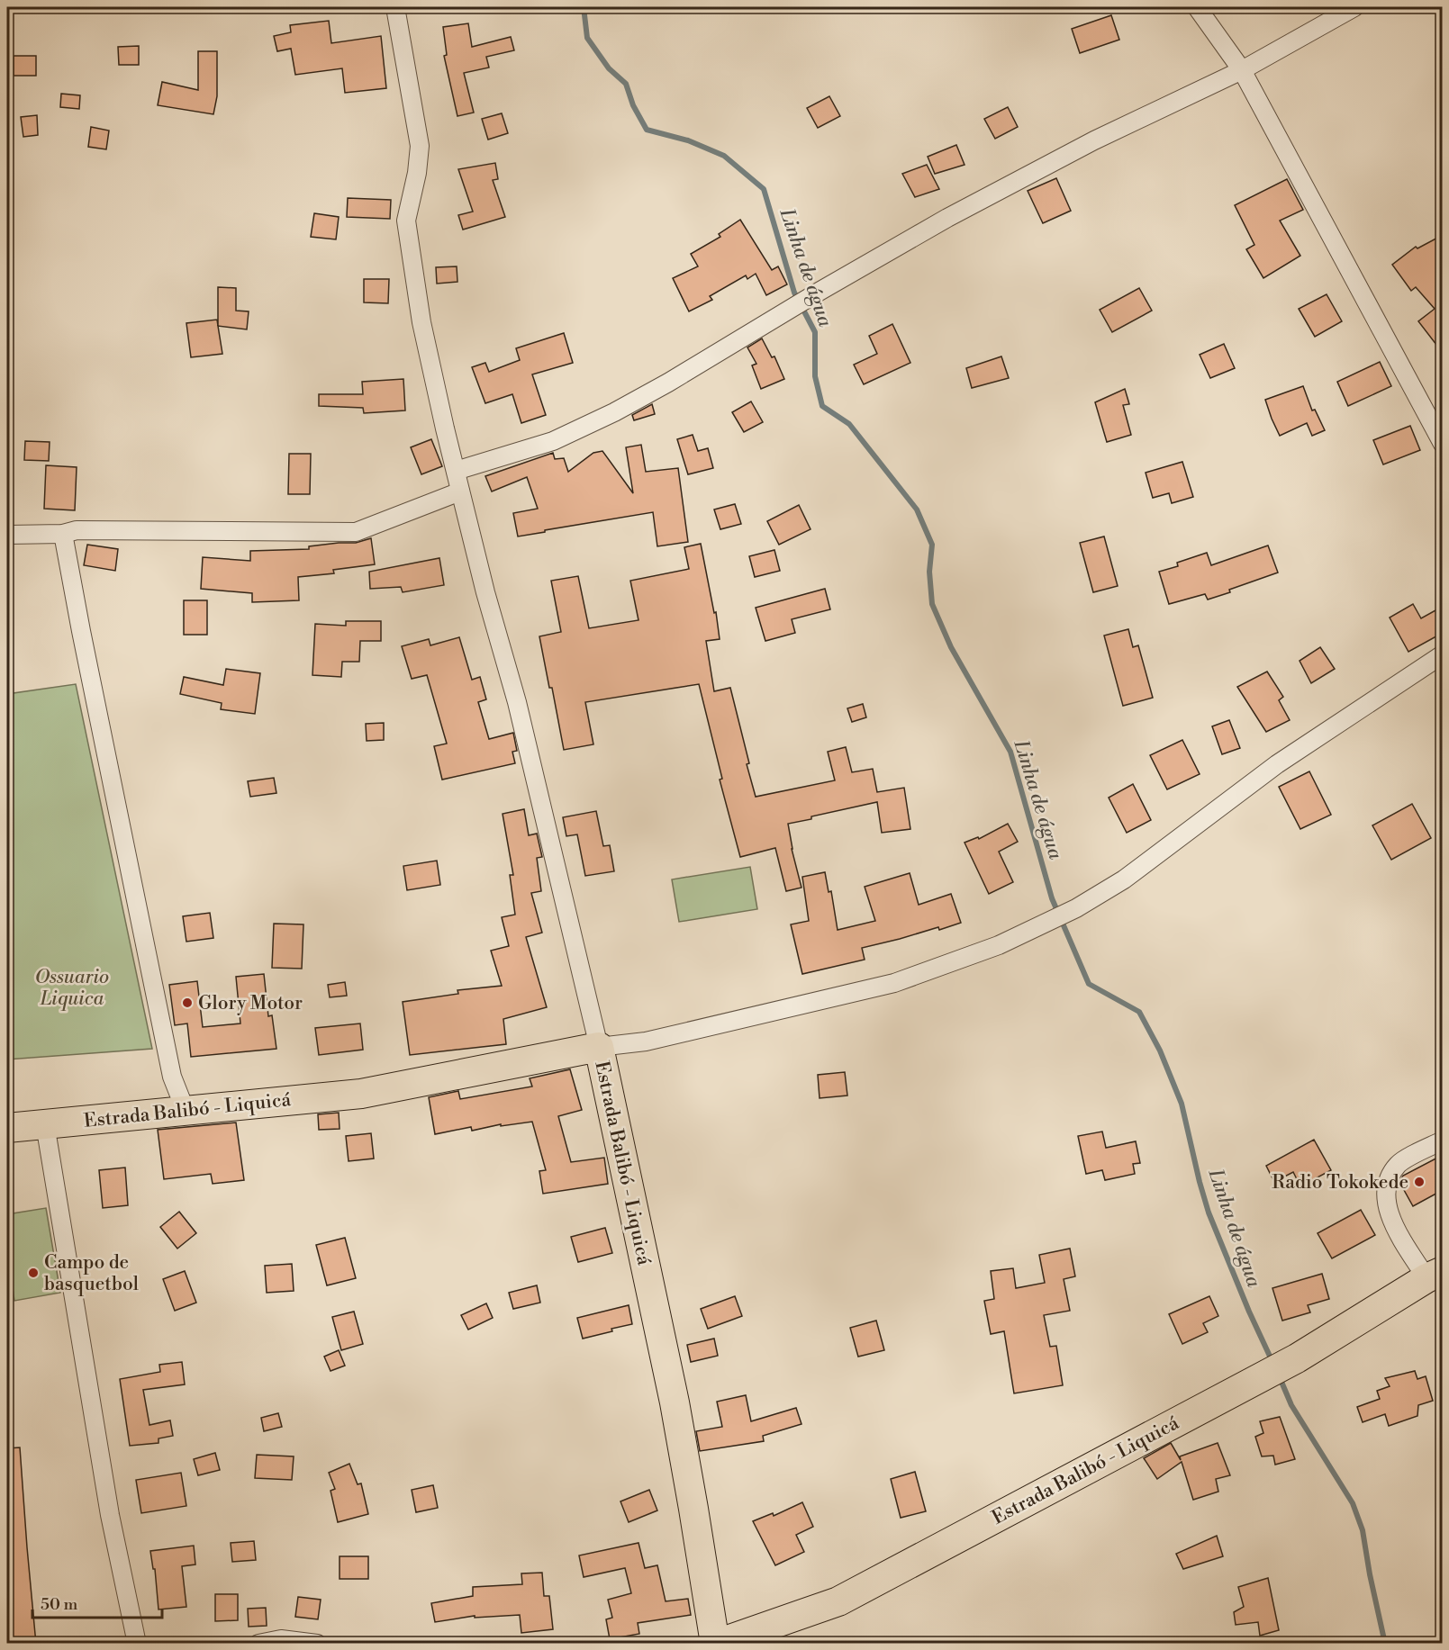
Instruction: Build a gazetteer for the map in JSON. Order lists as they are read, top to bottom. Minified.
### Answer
{"streets":{"main road":["Estrada Balibó - Liquicá"]},"water":["Linha de água"],"parks":["Ossuario Liquica"],"places":["Glory Motor","Radio Tokokede","Campo de basquetbol"],"scale_bar":"50 m"}
